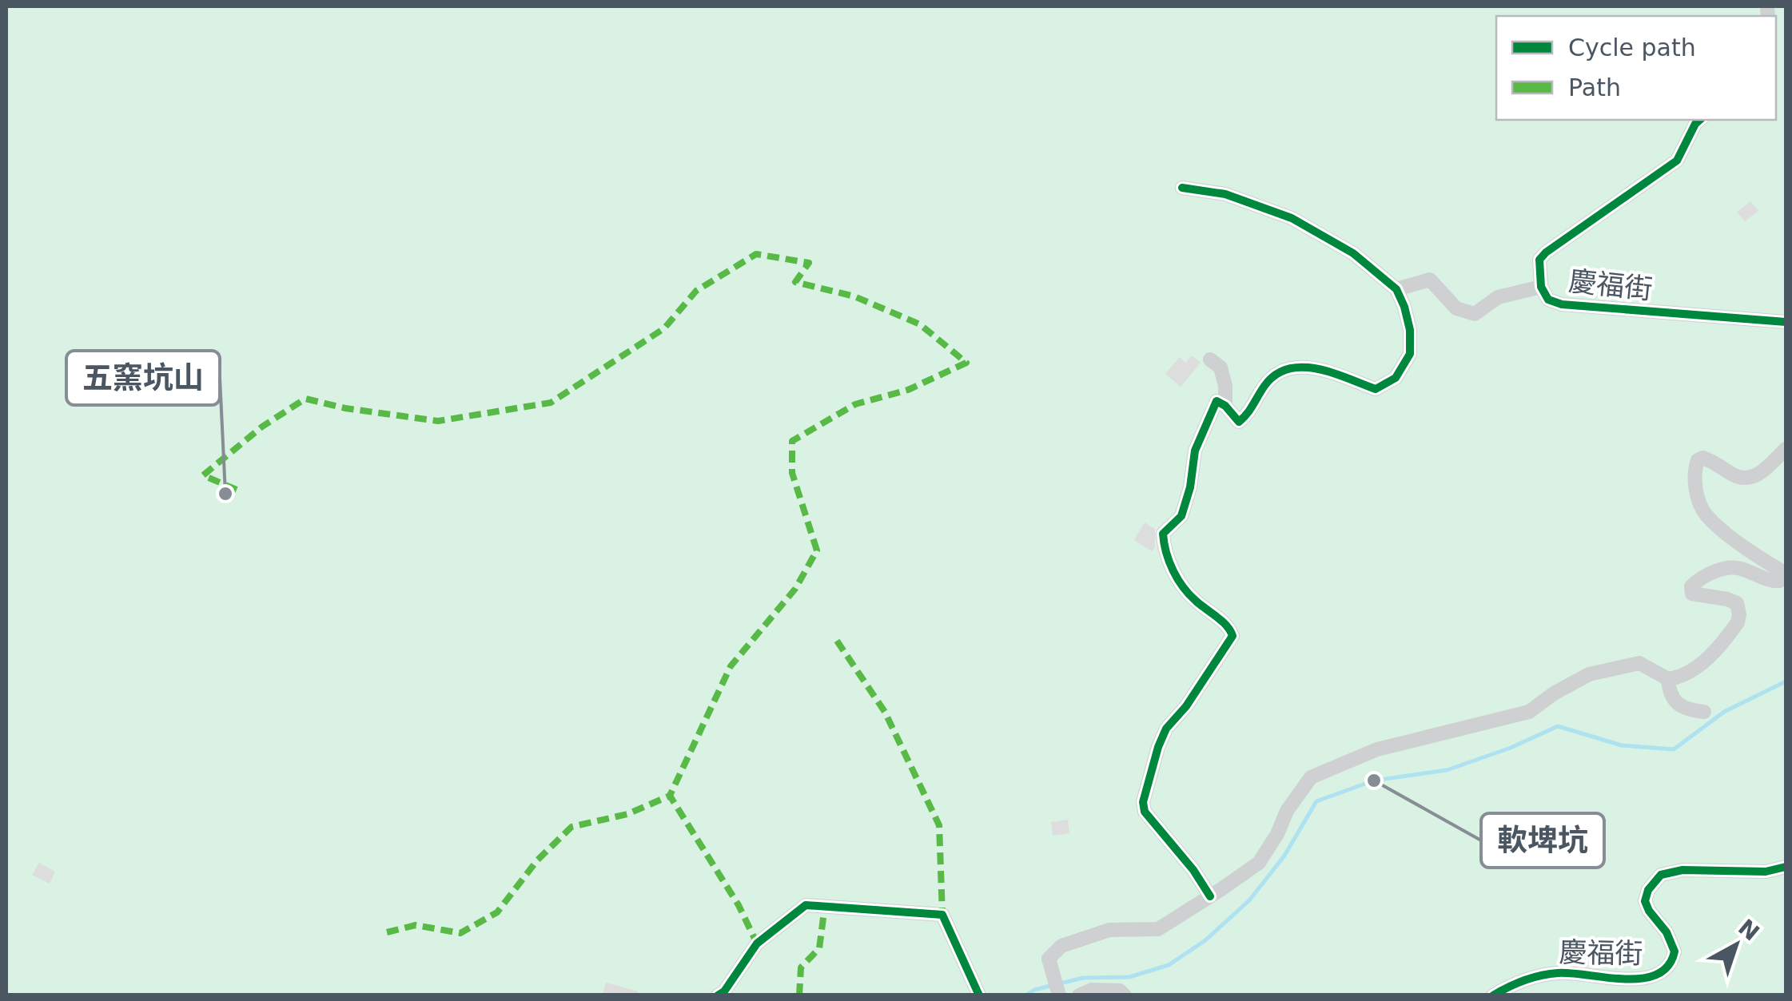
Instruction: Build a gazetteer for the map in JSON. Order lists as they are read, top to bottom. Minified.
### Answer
{"streets":{"street":["慶福街"]},"places":["五窯坑山","軟埤坑"],"legend":["Cycle path","Path"],"north":"top right"}
